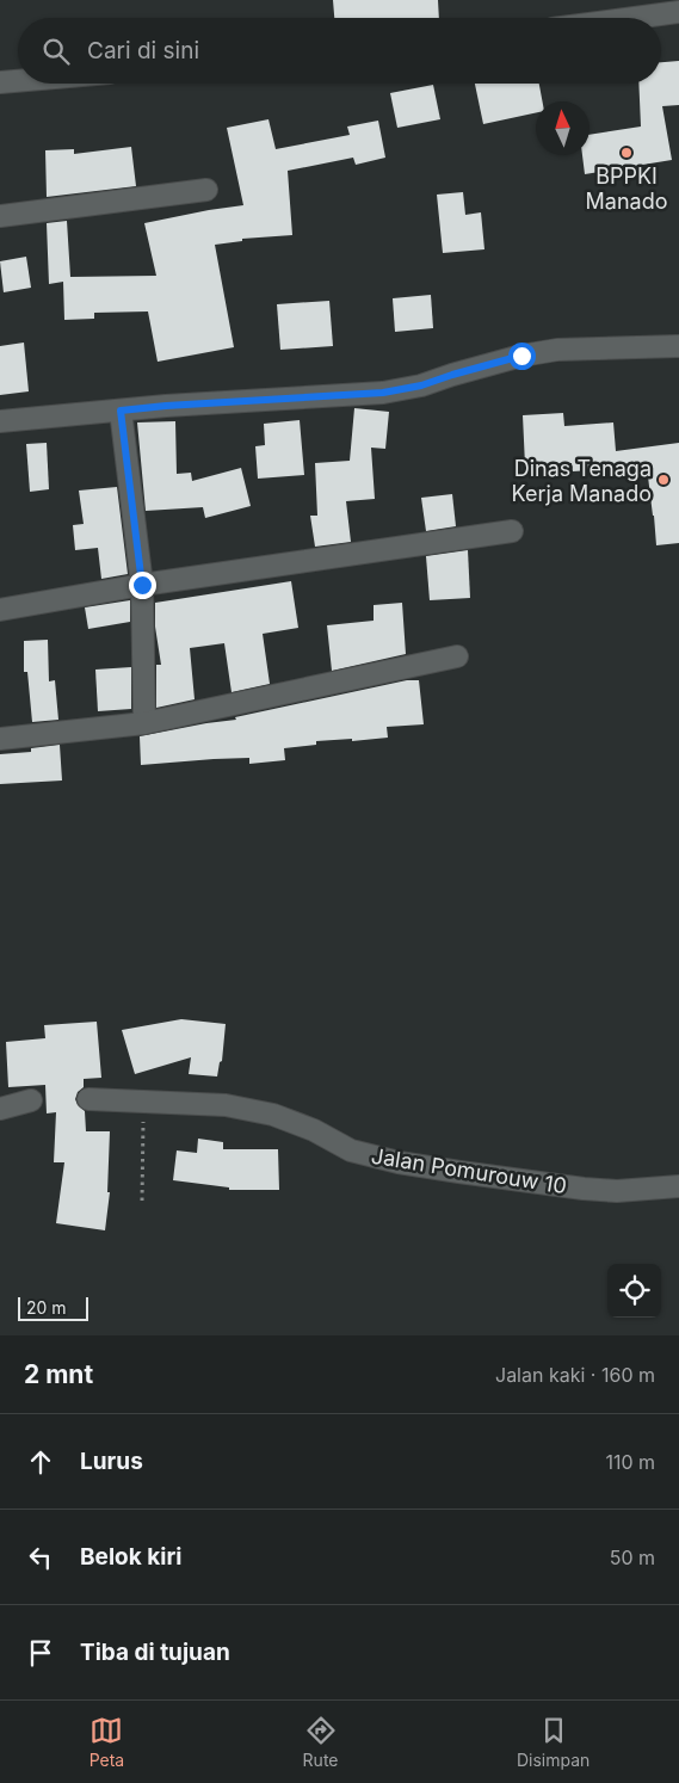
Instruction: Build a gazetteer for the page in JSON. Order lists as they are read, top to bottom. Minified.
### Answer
{"streets":{"street":["Jalan Pomurouw 10"]},"places":["BPPKI Manado","Dinas Tenaga Kerja Manado"],"scale_bar":"20 m","north":"top","page":{"search":"Cari di sini","scale":"20 m","heading":["2 mnt","Jalan kaki · 160 m"],"list":[["Lurus","110 m"],["Belok kiri","50 m"],"Tiba di tujuan"],"nav":["Peta","Rute","Disimpan"]}}
